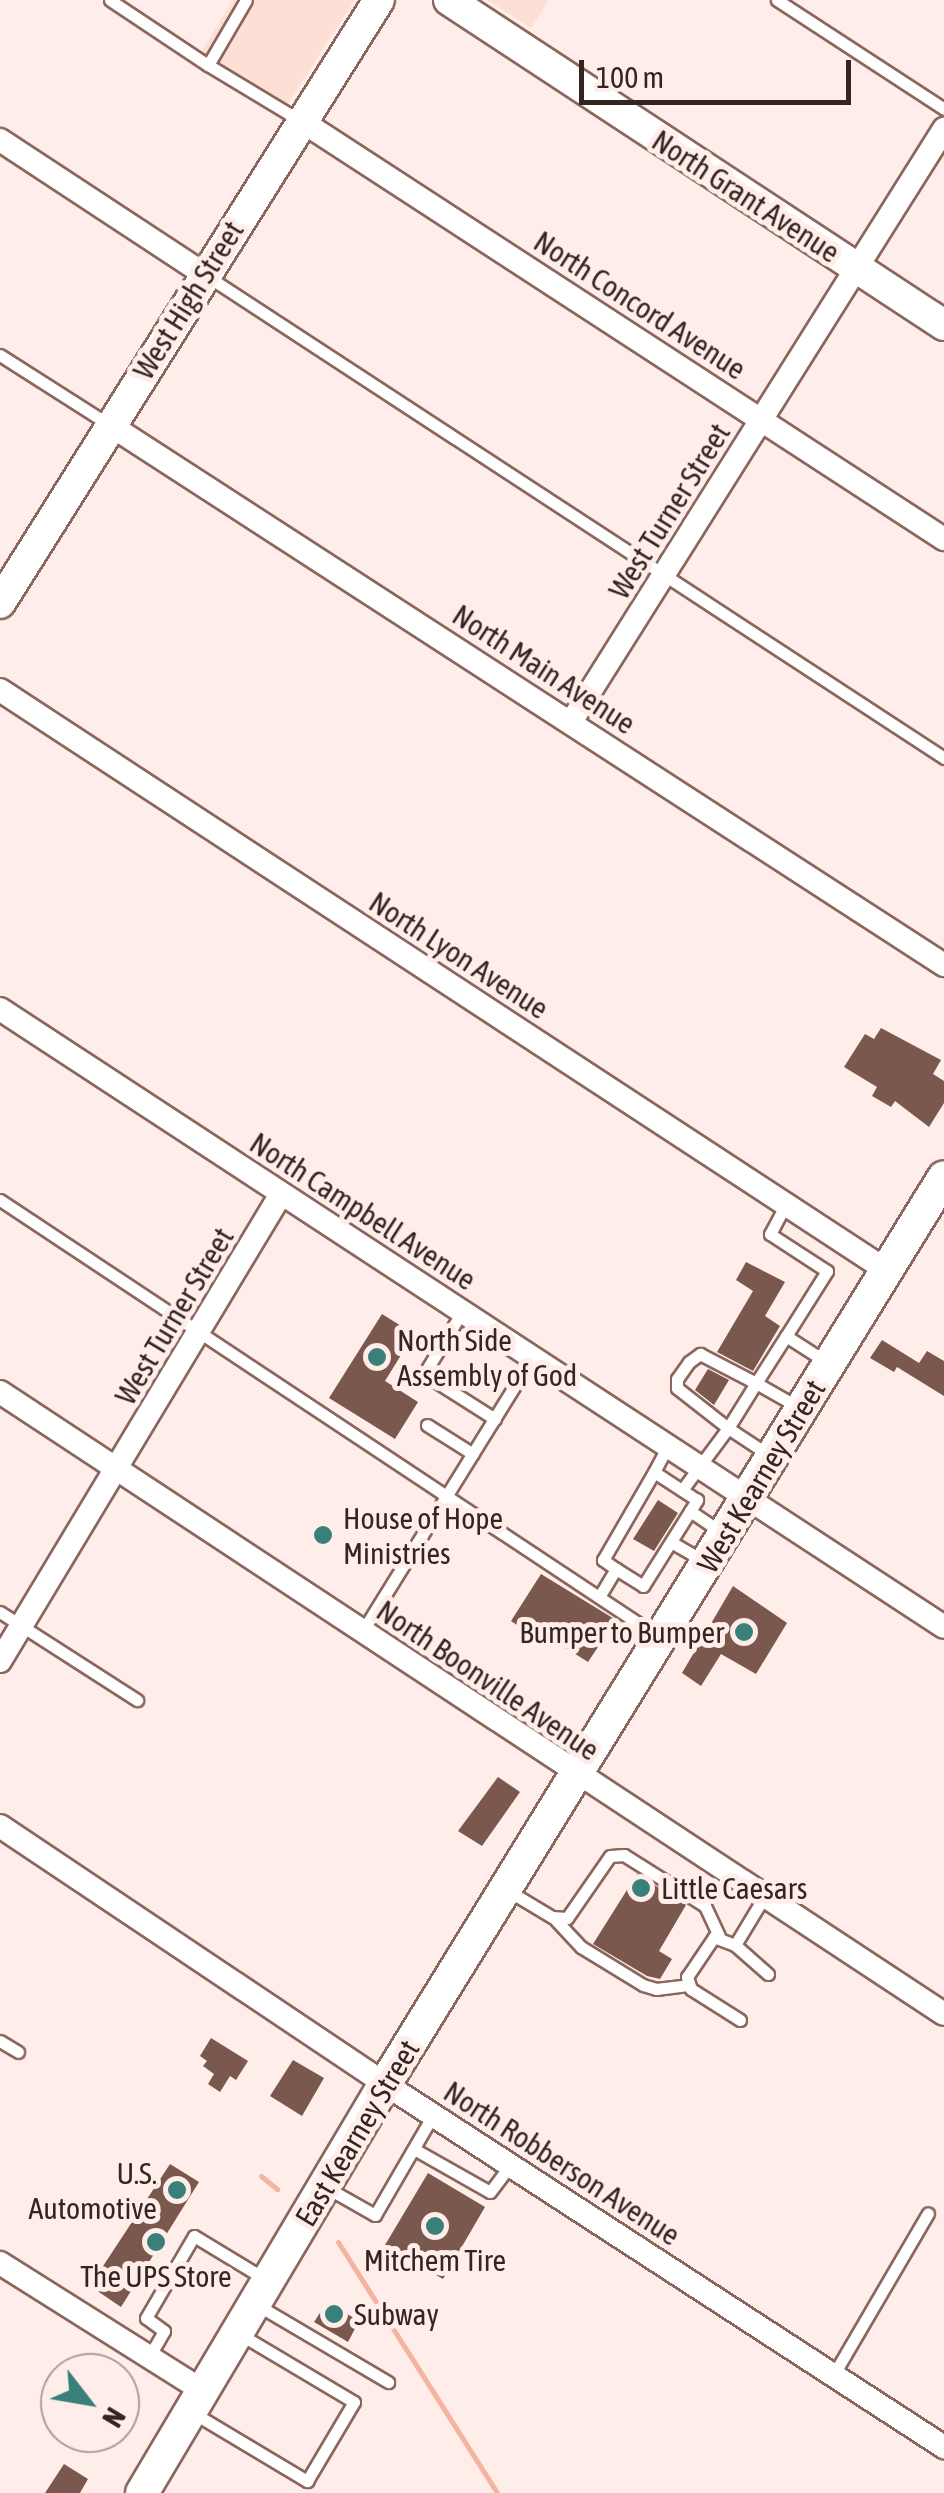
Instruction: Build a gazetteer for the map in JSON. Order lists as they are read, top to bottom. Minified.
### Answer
{"streets":{"main road":["West Kearney Street","East Kearney Street"],"street":["North Grant Avenue","West High Street","North Concord Avenue","West Turner Street","North Main Avenue","North Lyon Avenue","North Campbell Avenue","North Boonville Avenue","North Robberson Avenue"]},"crossings":[["North Grant Avenue","West Turner Street"],["West High Street","North Concord Avenue"],["West High Street","North Main Avenue"],["North Concord Avenue","West Turner Street"],["West Turner Street","North Main Avenue"],["West Turner Street","North Campbell Avenue"],["West Turner Street","North Boonville Avenue"],["North Lyon Avenue","West Kearney Street"],["North Campbell Avenue","West Kearney Street"],["West Kearney Street","North Boonville Avenue"],["West Kearney Street","East Kearney Street"],["North Boonville Avenue","East Kearney Street"],["East Kearney Street","North Robberson Avenue"]],"places":["North Side Assembly of God","House of Hope Ministries","Bumper to Bumper","Little Caesars","U.S. Automotive","Mitchem Tire","The UPS Store","Subway"],"scale_bar":"100 m","north":"bottom right"}
